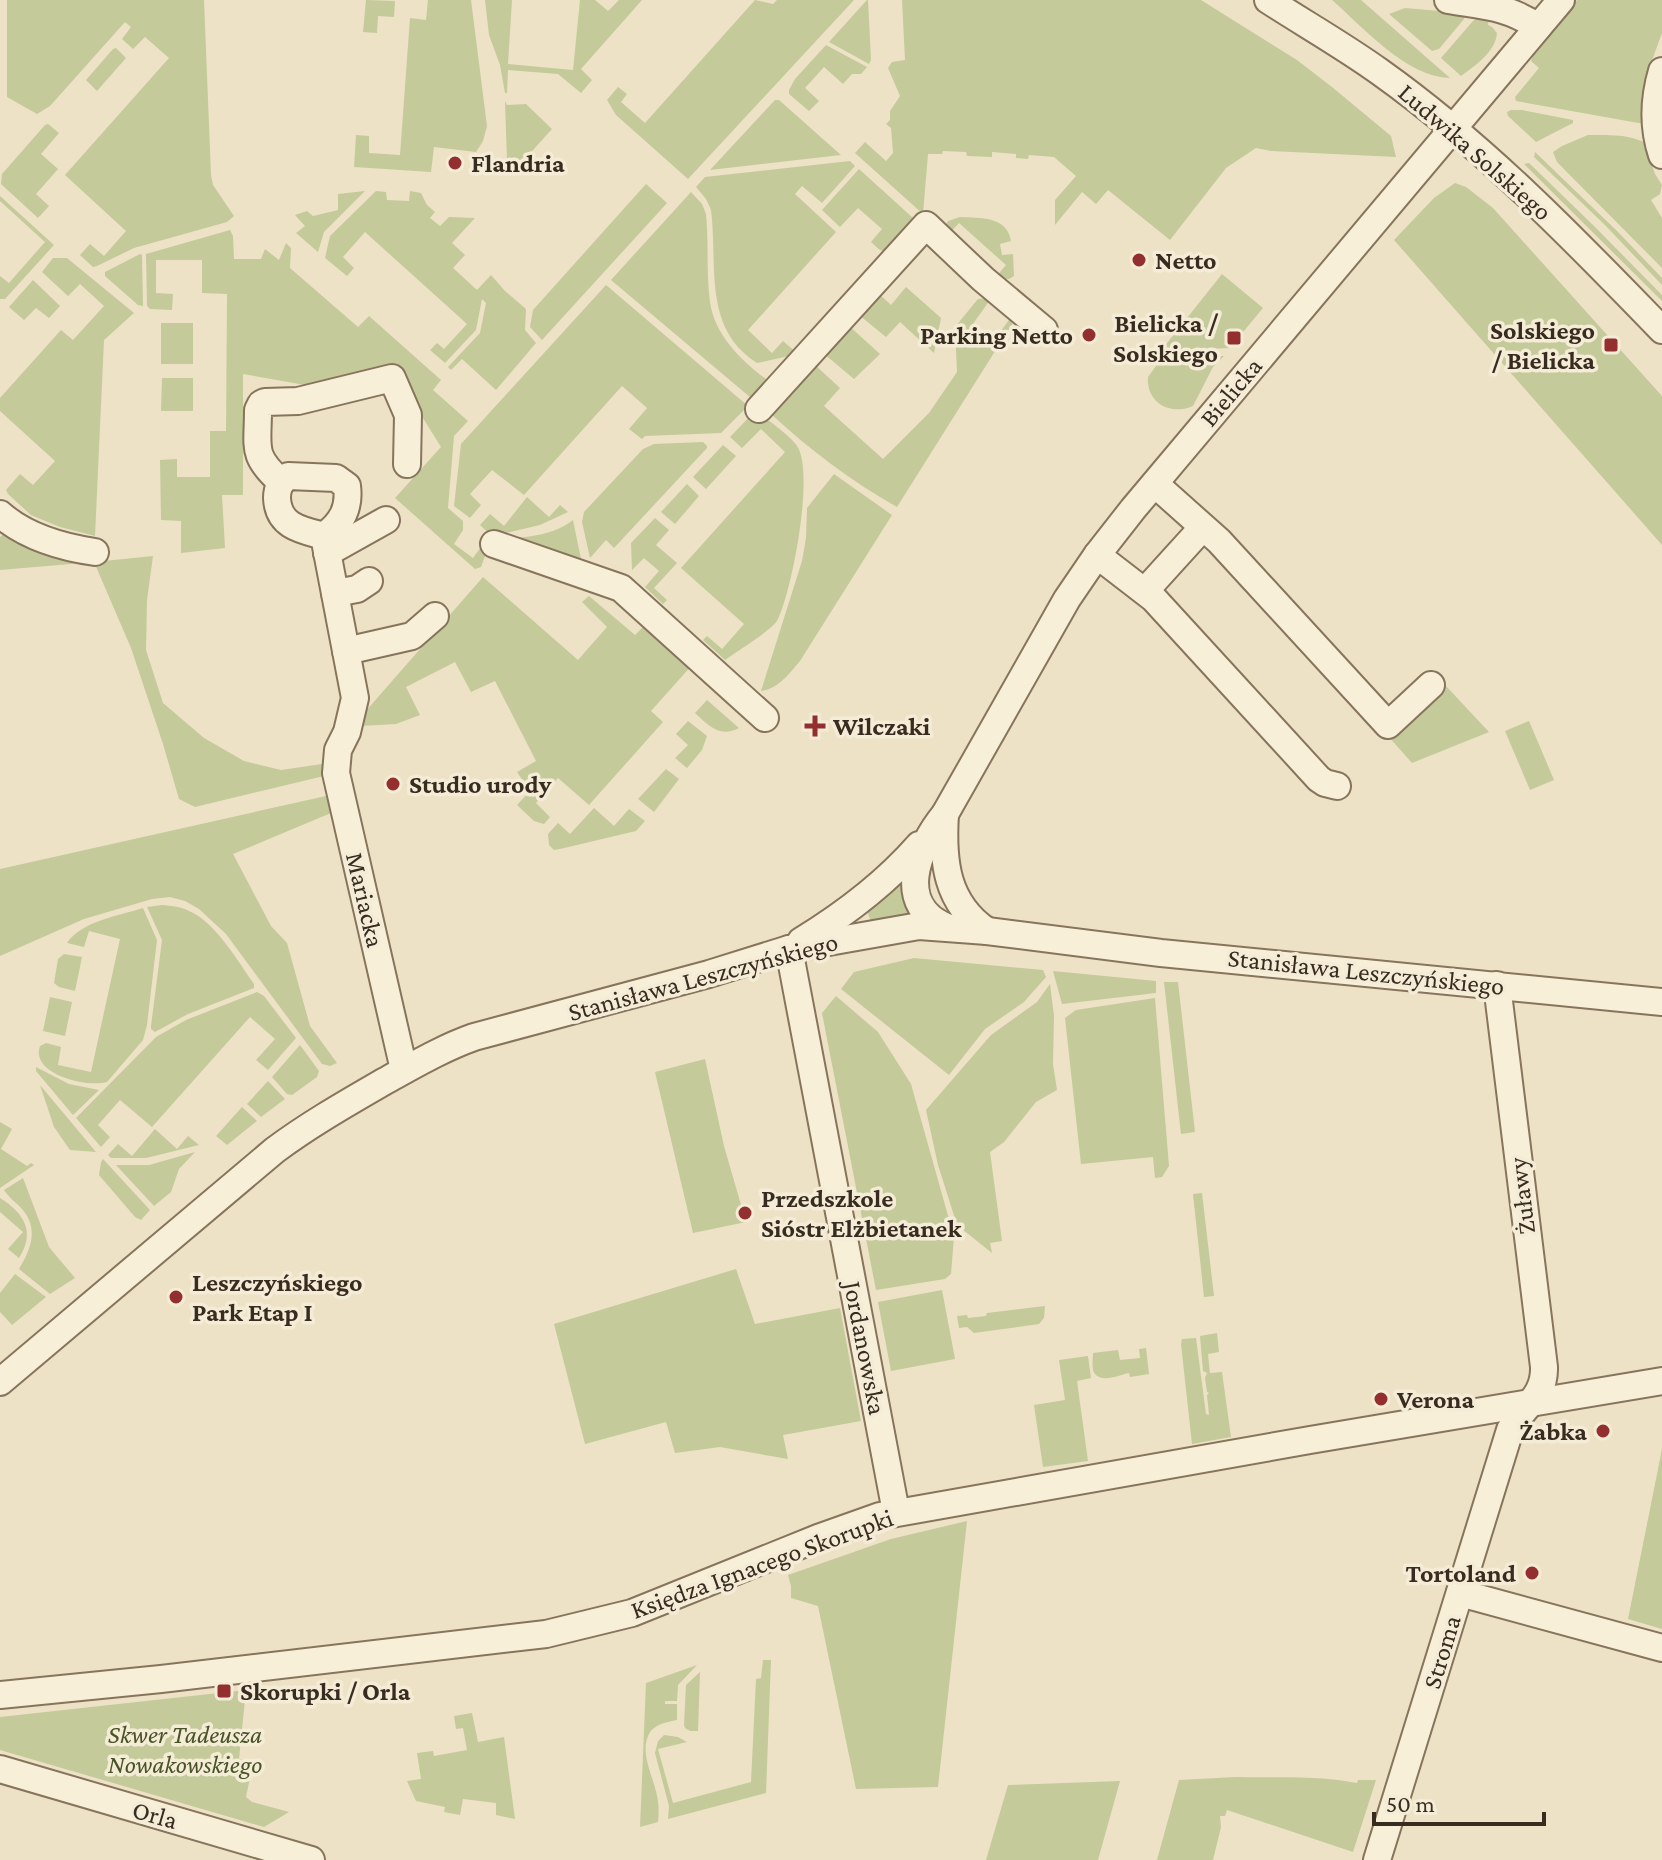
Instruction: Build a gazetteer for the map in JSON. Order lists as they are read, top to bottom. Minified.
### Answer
{"streets":{"street":["Ludwika Solskiego","Bielicka","Mariacka","Stanisława Leszczyńskiego","Żuławy","Jordanowska","Księdza Ignacego Skorupki","Stroma","Orla"]},"crossings":[["Ludwika Solskiego","Bielicka"],["Bielicka","Stanisława Leszczyńskiego"],["Mariacka","Stanisława Leszczyńskiego"],["Stanisława Leszczyńskiego","Żuławy"],["Stanisława Leszczyńskiego","Jordanowska"],["Żuławy","Księdza Ignacego Skorupki"],["Żuławy","Stroma"],["Jordanowska","Księdza Ignacego Skorupki"],["Księdza Ignacego Skorupki","Stroma"]],"parks":["Skwer Tadeusza Nowakowskiego"],"places":{"other":["Flandria","Netto","Parking Netto","Studio urody","Przedszkole Sióstr Elżbietanek","Leszczyńskiego Park Etap I","Verona","Żabka","Tortoland"],"transit":["Bielicka / Solskiego","Solskiego / Bielicka","Skorupki / Orla"],"health":["Wilczaki"]},"scale_bar":"50 m"}
